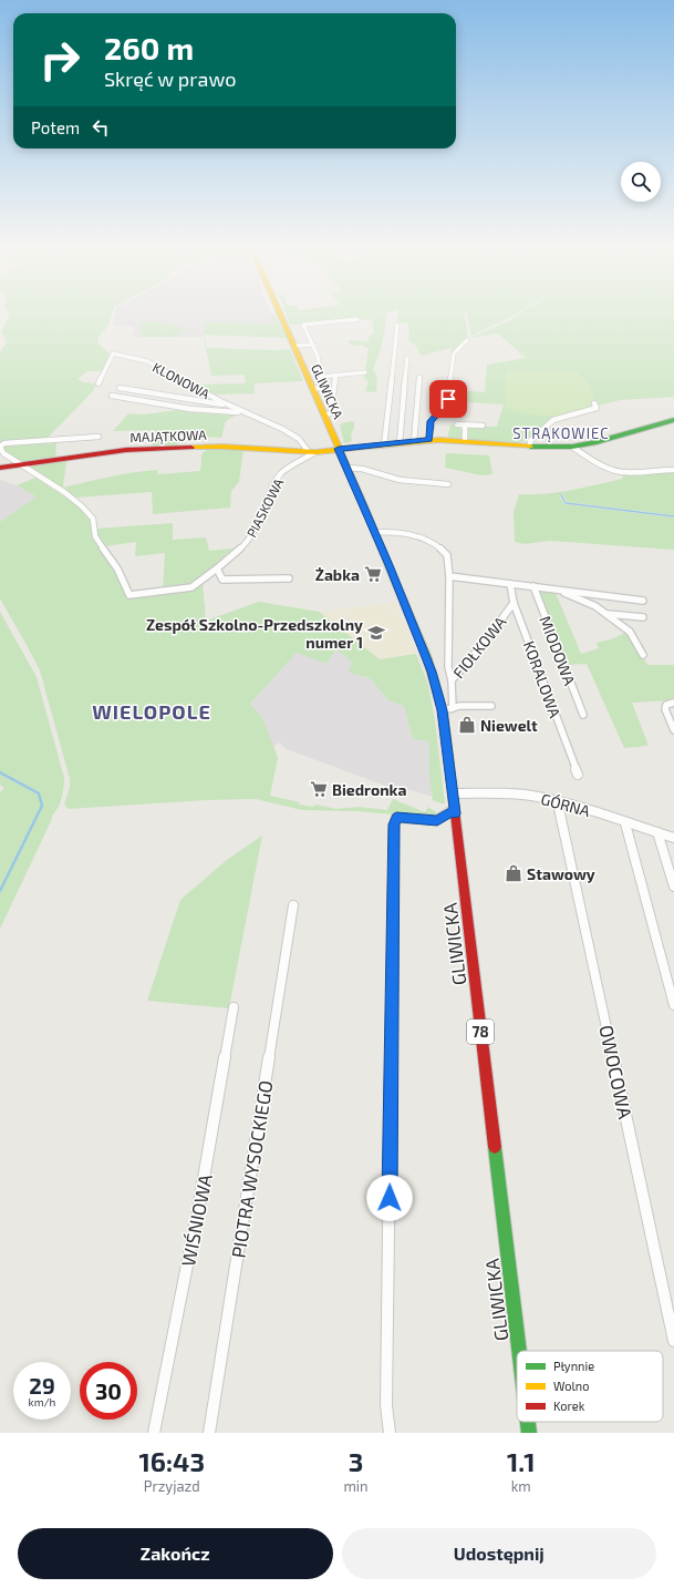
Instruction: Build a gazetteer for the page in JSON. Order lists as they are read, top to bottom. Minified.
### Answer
{"streets":{"main road":["GLIWICKA","MAJĄTKOWA","78"],"street":["KLONOWA","PIASKOWA","FIOŁKOWA","MIODOWA","KORALOWA","GÓRNA","OWOCOWA","PIOTRA WYSOCKIEGO","WIŚNIOWA"]},"crossings":[["KLONOWA","MAJĄTKOWA"],["KLONOWA","PIASKOWA"],["GLIWICKA","MAJĄTKOWA"],["GLIWICKA","GÓRNA"],["MAJĄTKOWA","PIASKOWA"],["FIOŁKOWA","KORALOWA"],["MIODOWA","KORALOWA"],["GÓRNA","OWOCOWA"]],"districts":["STRĄKOWIEC","WIELOPOLE"],"places":{"supermarket":["Żabka","Biedronka"],"school or university":["Zespół Szkolno-Przedszkolny numer 1"],"shop":["Niewelt","Stawowy"]},"legend":["Płynnie","Wolno","Korek"],"page":{"turn":["260 m","Skręć w prawo"],"then":"Potem","speed":"29 km/h","limit":"30","eta":["16:43","Przyjazd","3","min","1.1","km"],"buttons":["Zakończ","Udostępnij"]}}
